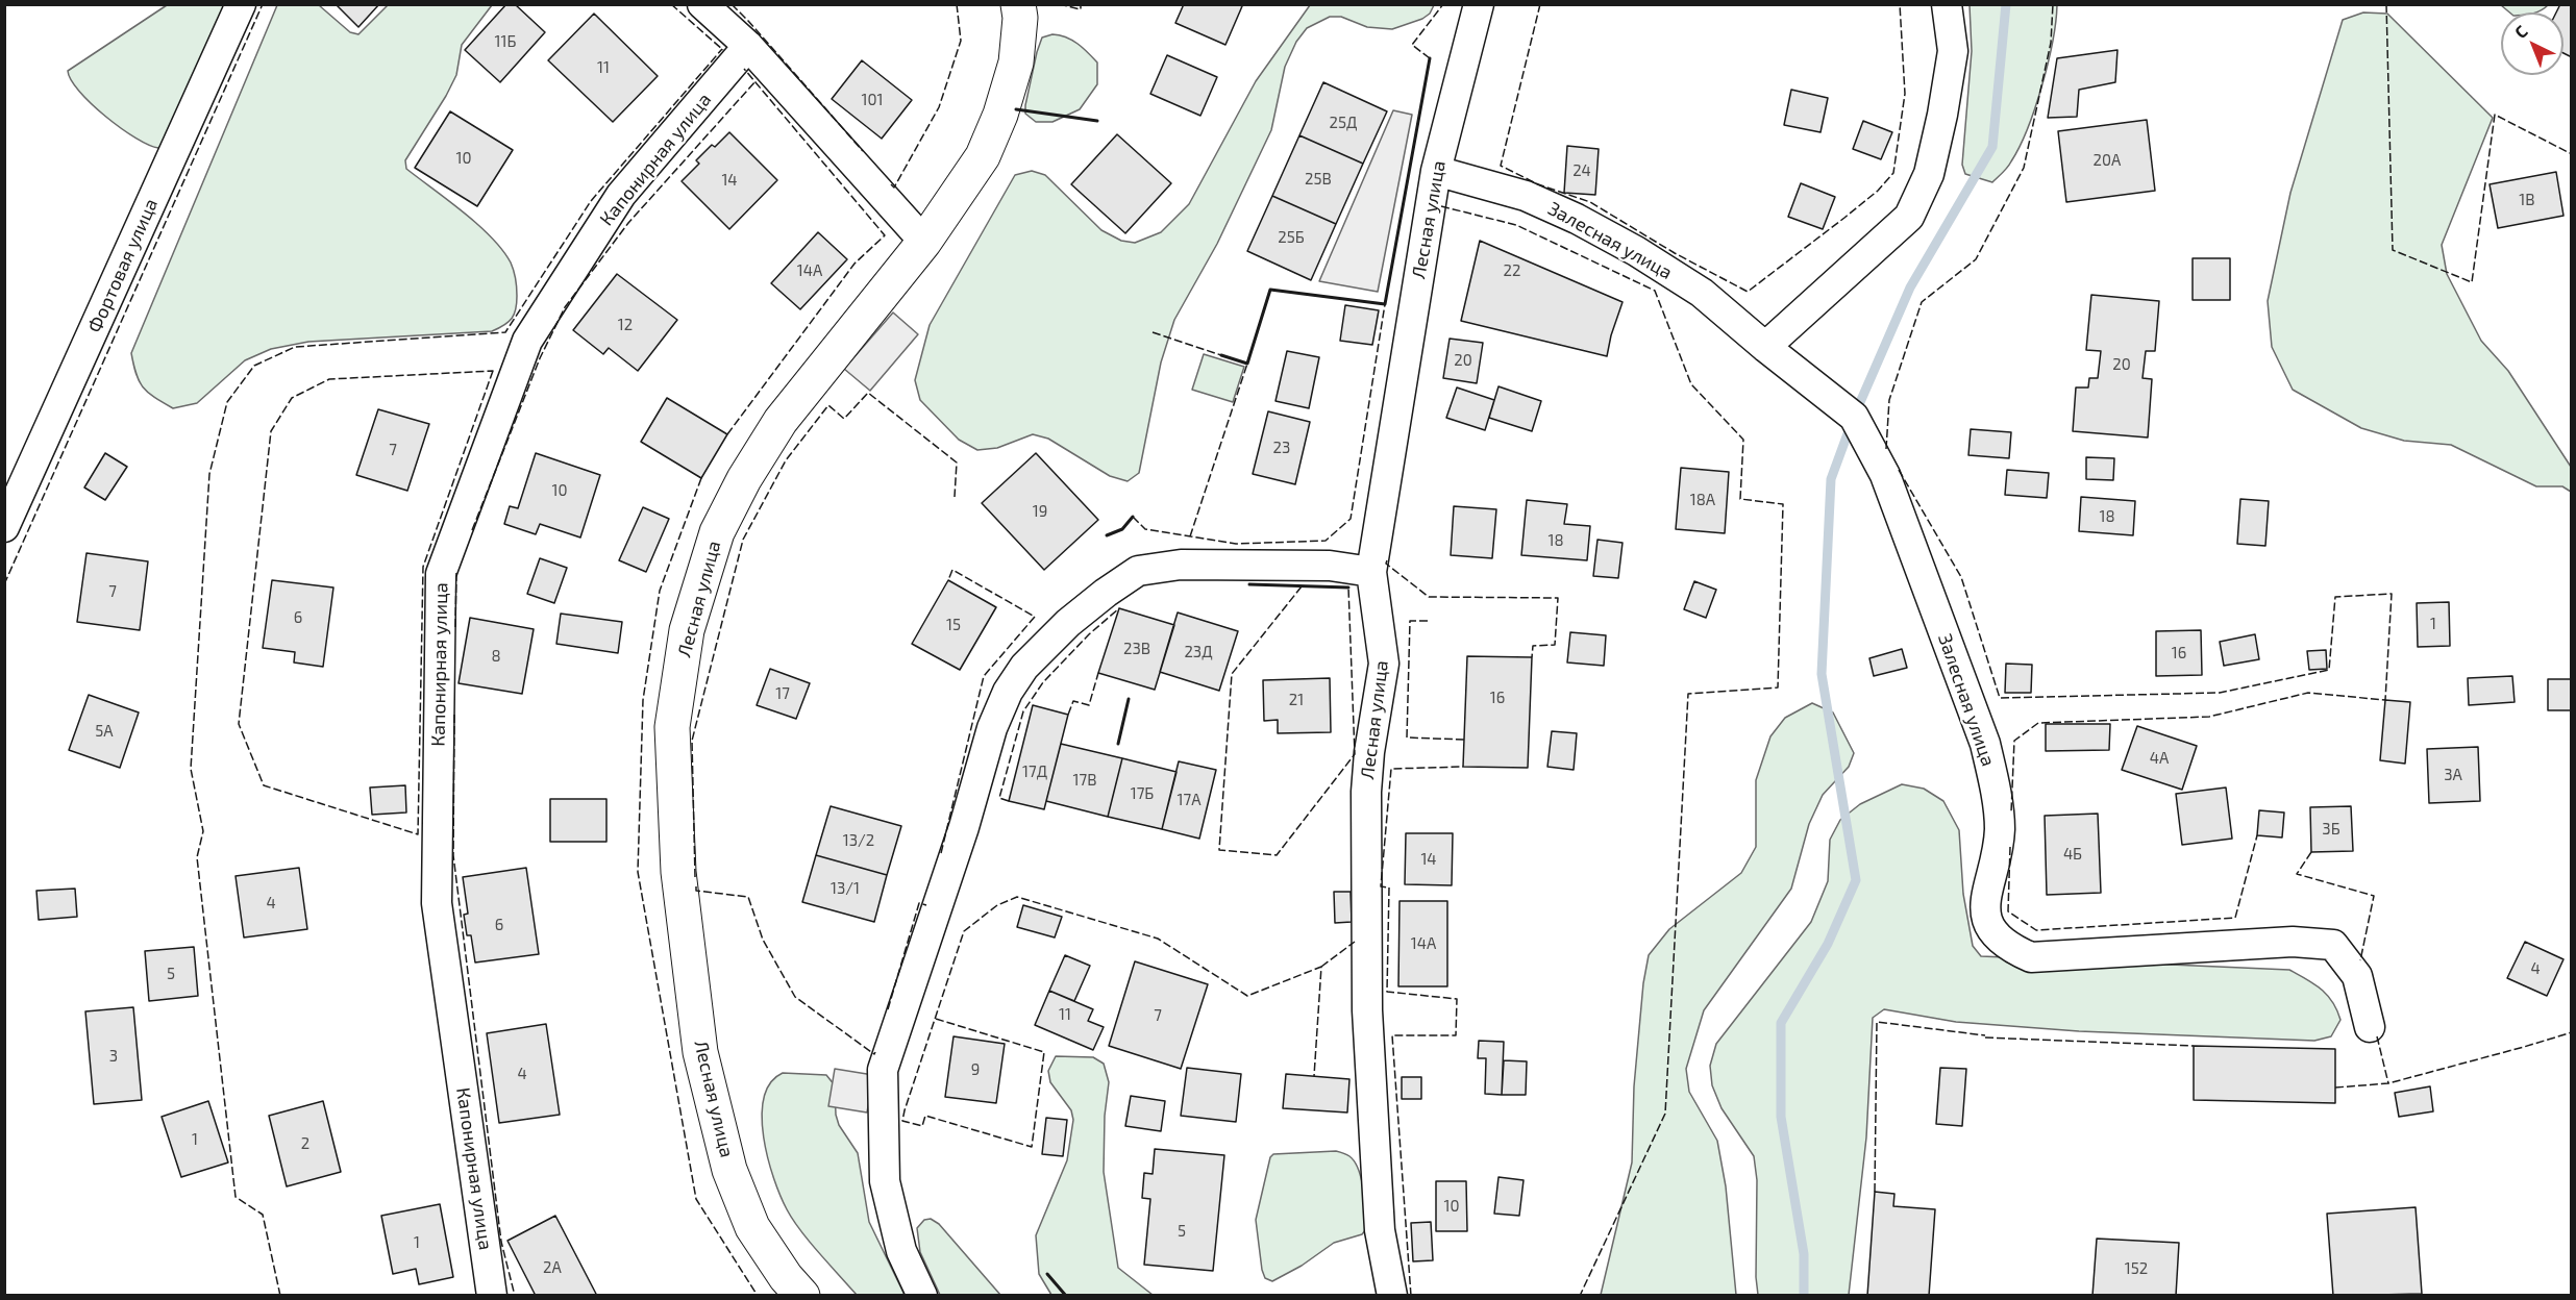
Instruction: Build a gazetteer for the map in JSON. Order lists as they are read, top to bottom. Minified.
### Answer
{"streets":{"main road":["Лесная улица"],"street":["Капонирная улица","Залесная улица","Фортовая улица"]},"crossings":[["Лесная улица","Залесная улица"]],"house_numbers":["11Б","11","101","25Д","10","20А","24","25В","14","1В","25Б","14А","22","12","20","20","23","7","10","18А","19","18","18","7","6","1","15","23В","23Д","16","8","17","16","21","5А","4А","17Д","3А","17В","17Б","17А","3Б","13/2","4Б","14","13/1","4","6","14А","4","5","11","7","3","9","4","1","2","10","5","1","2А","152"],"north":"top left"}
